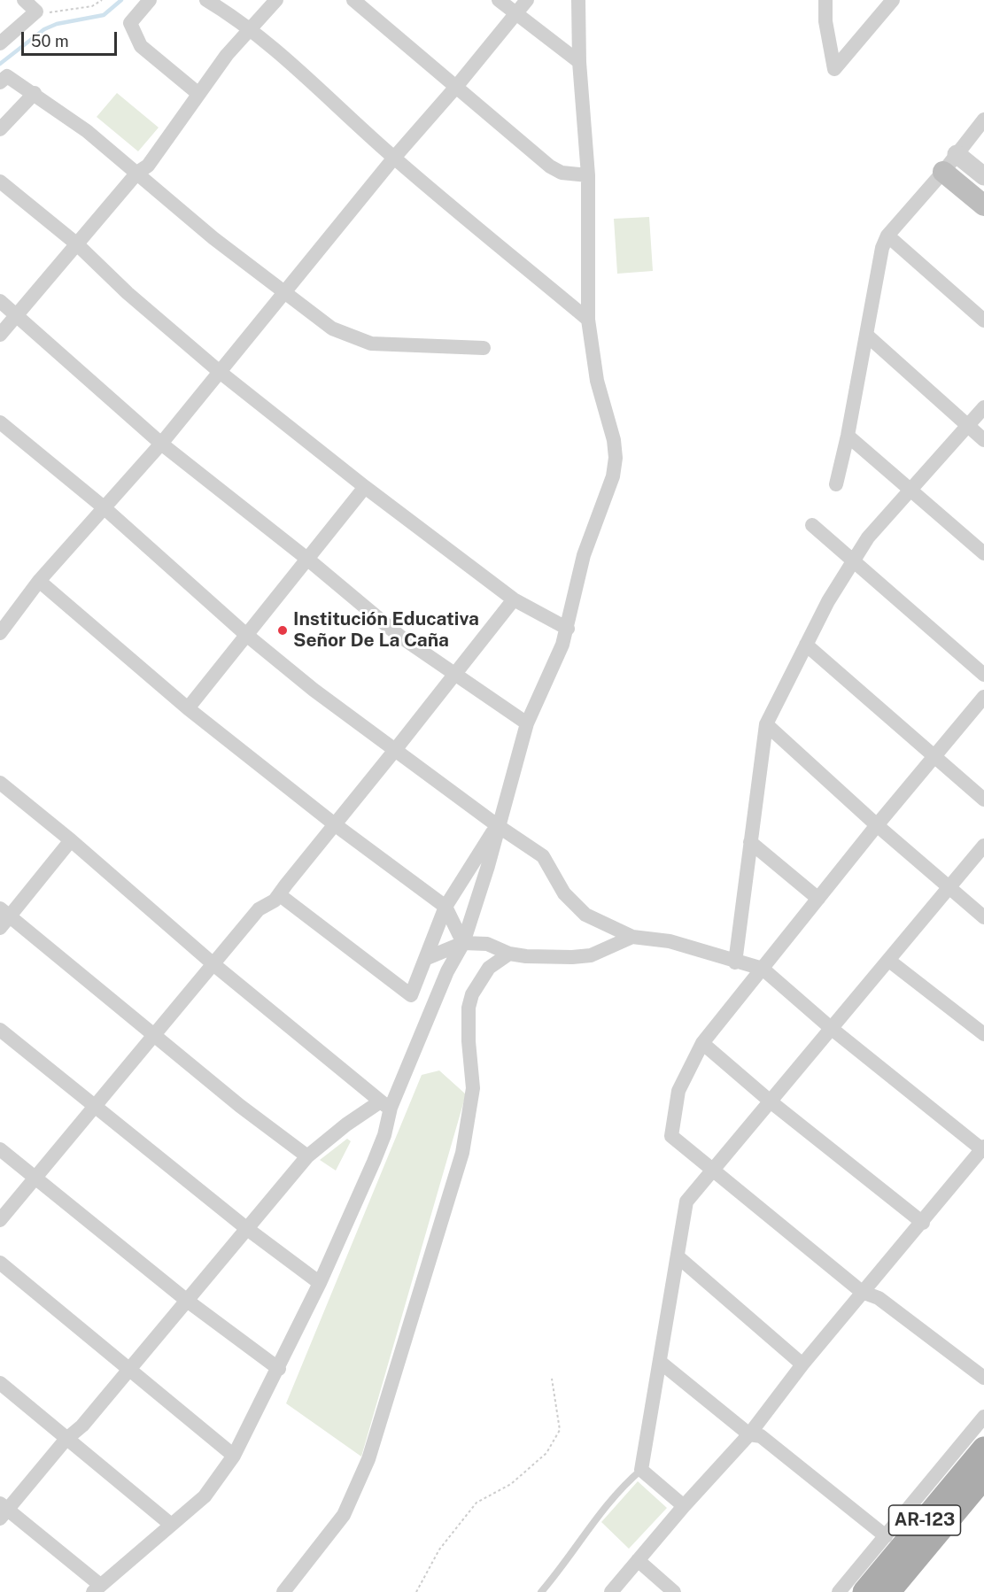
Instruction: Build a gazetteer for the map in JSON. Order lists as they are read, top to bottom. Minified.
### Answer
{"streets":{"main road":["AR-123"]},"places":["Institución Educativa Señor De La Caña"],"scale_bar":"50 m"}
